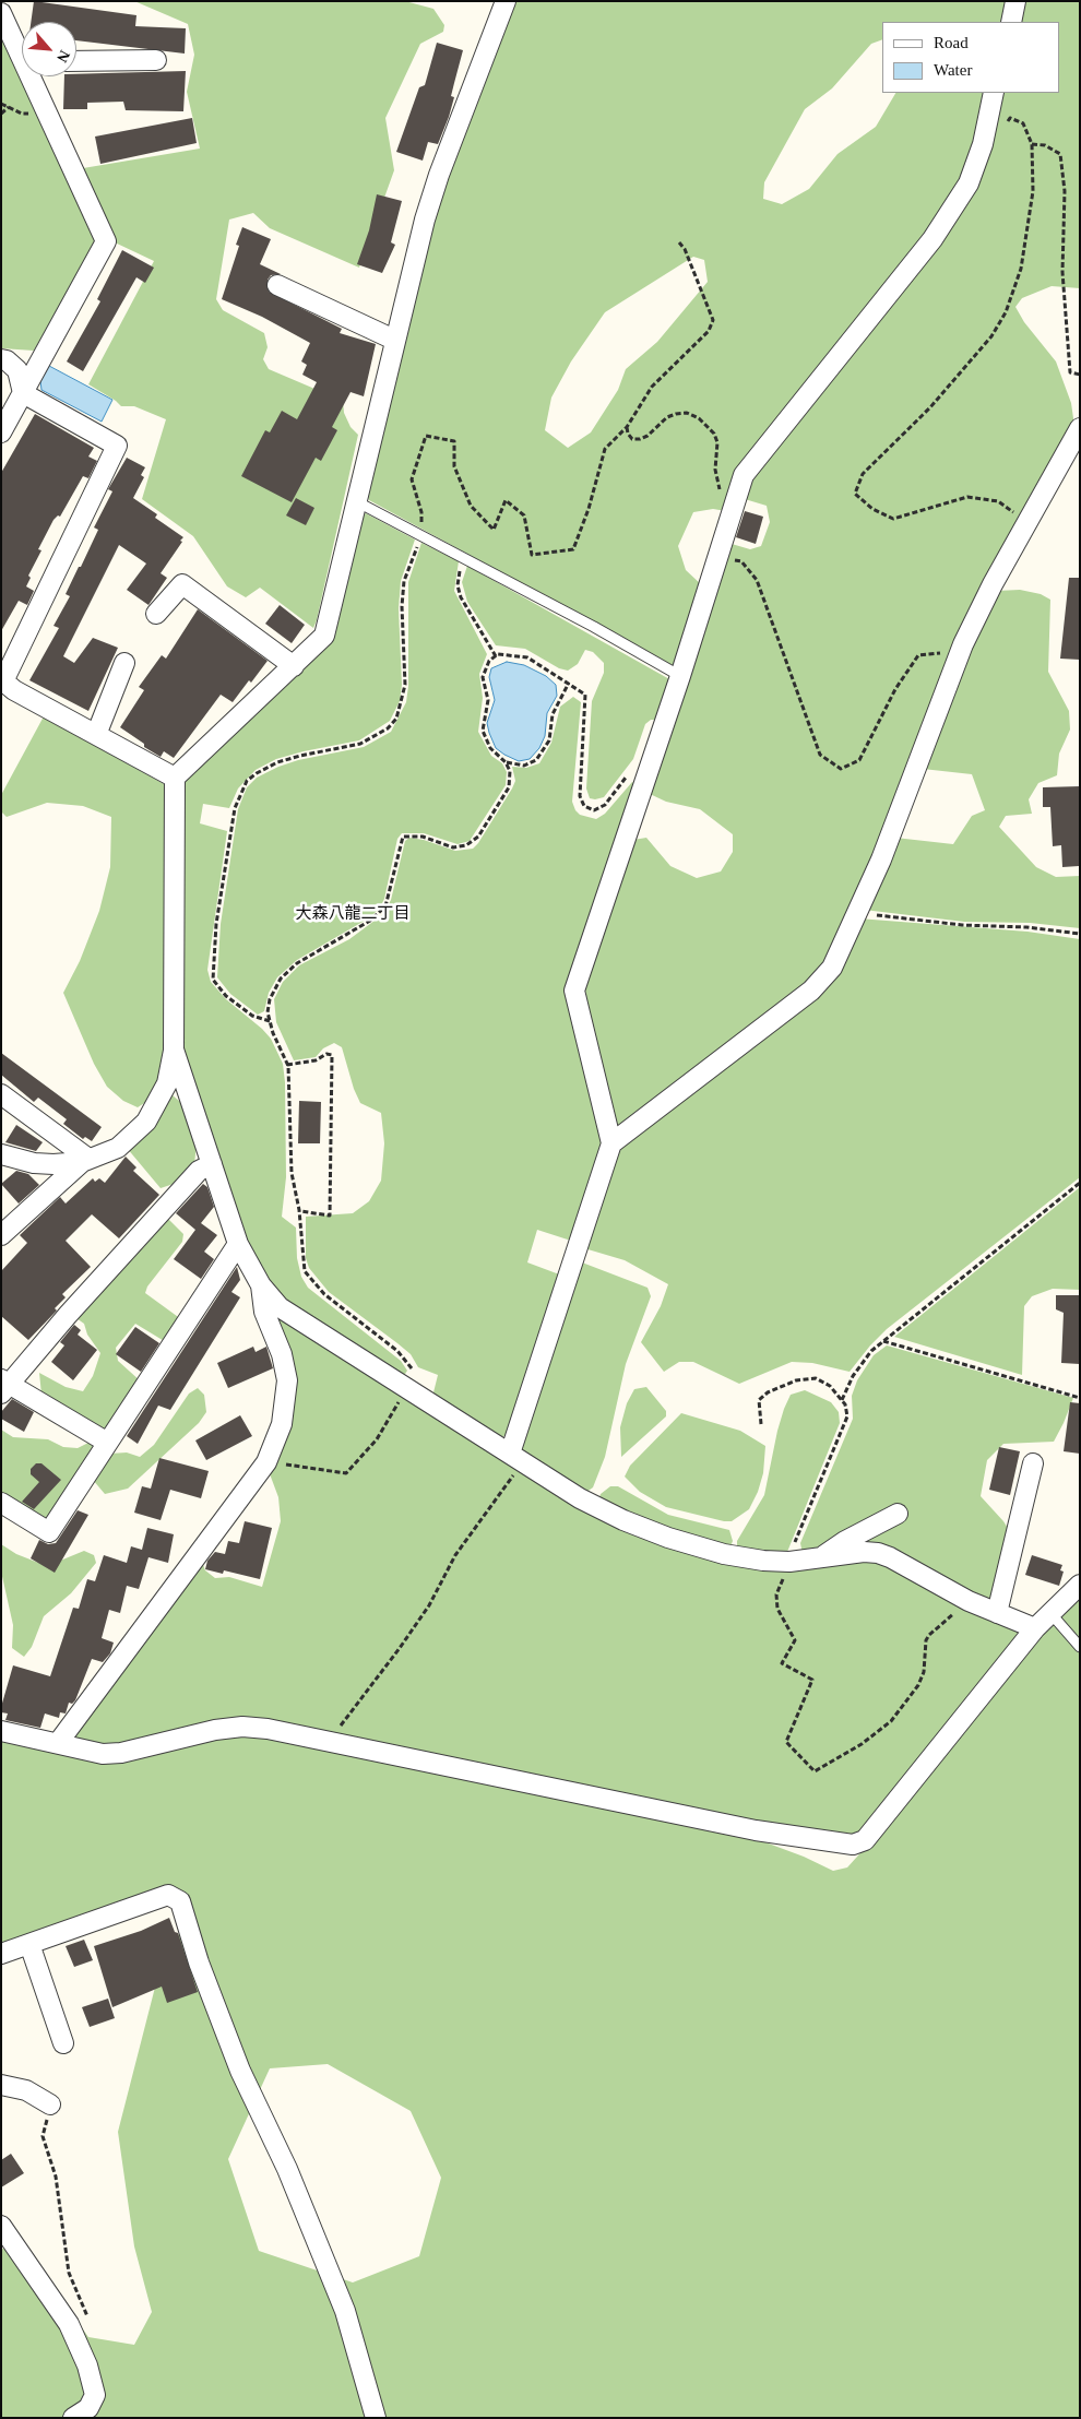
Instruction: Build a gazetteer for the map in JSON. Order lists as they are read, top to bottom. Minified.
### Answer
{"districts":["大森八龍二丁目"],"legend":["Road","Water"],"north":"bottom right"}
